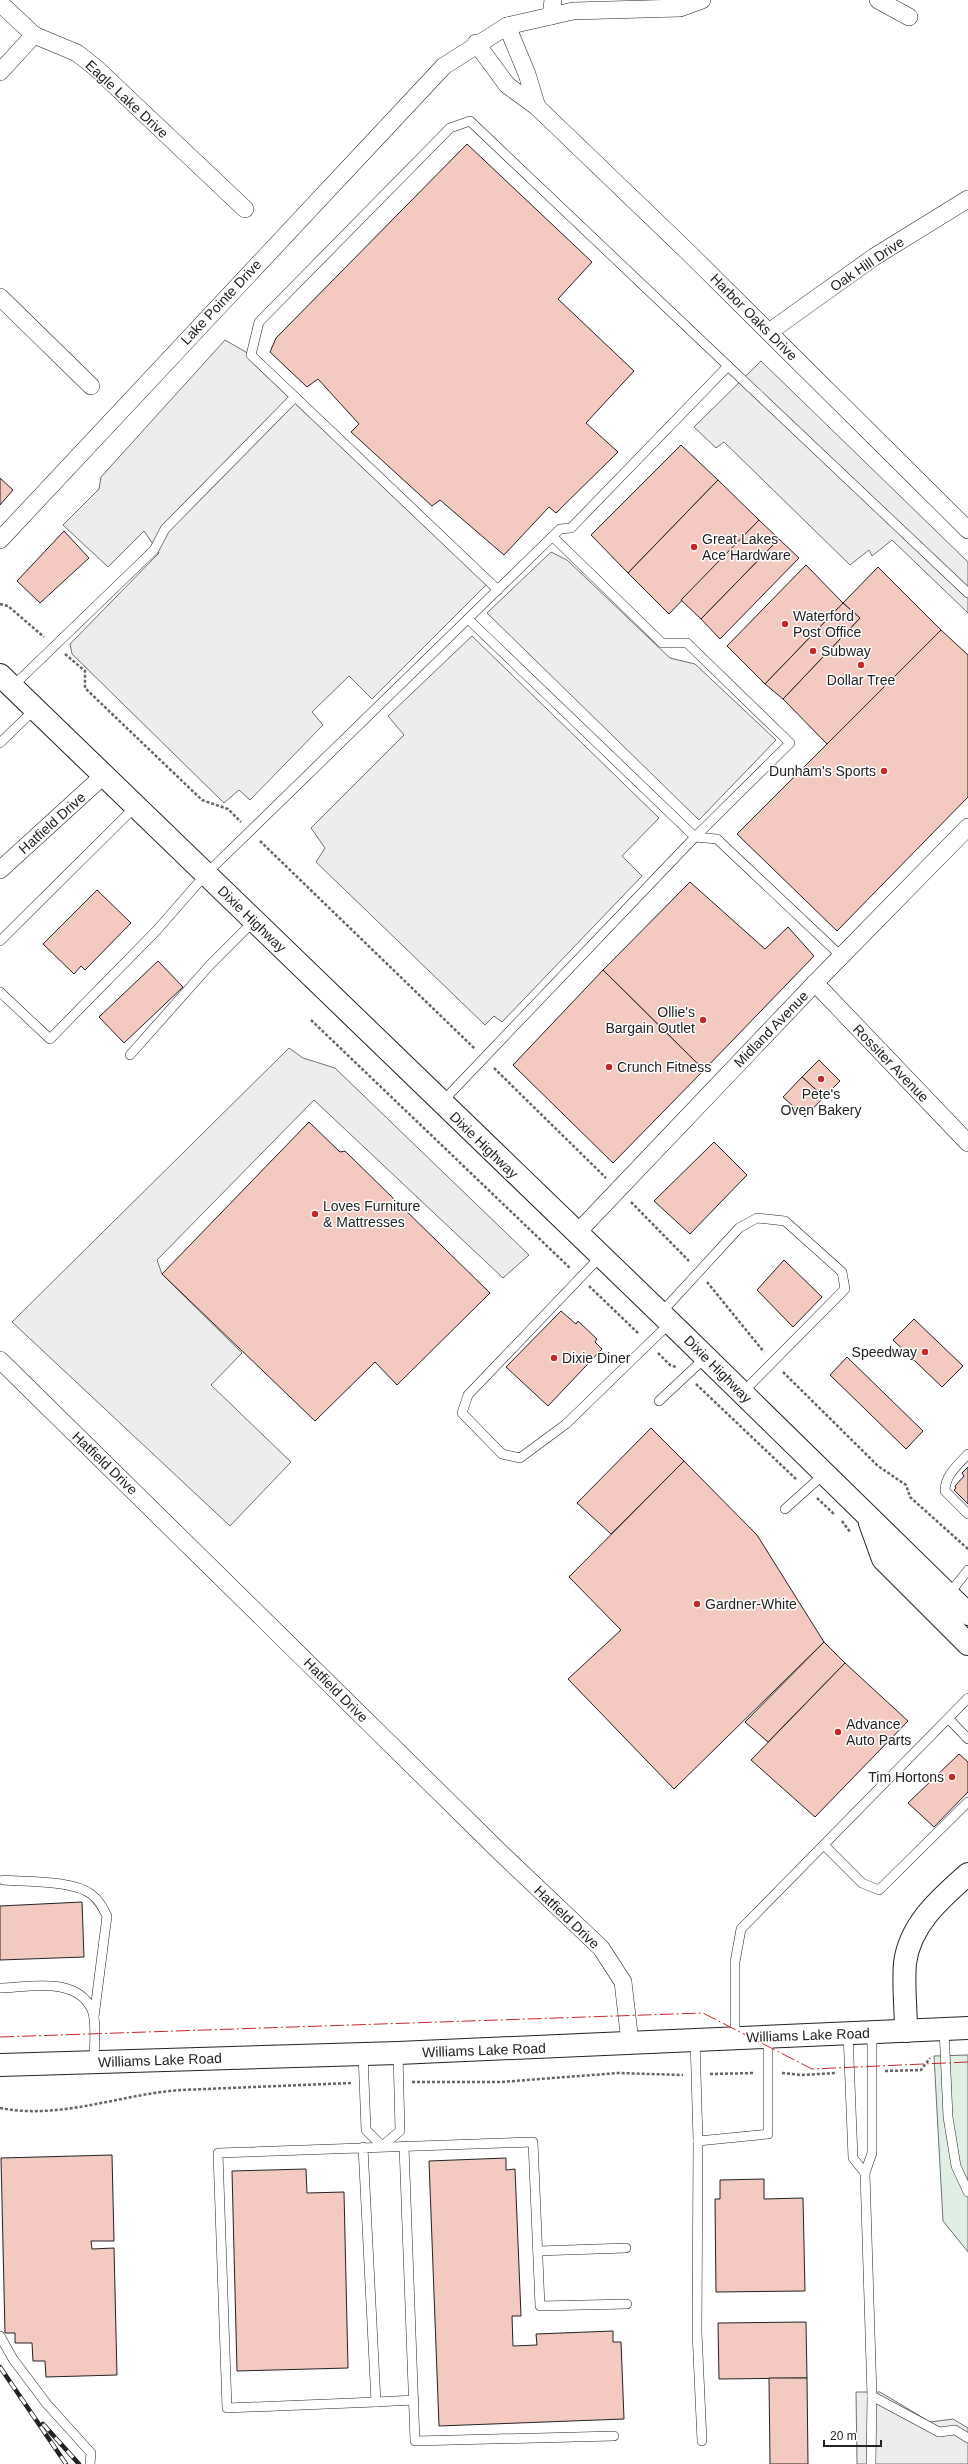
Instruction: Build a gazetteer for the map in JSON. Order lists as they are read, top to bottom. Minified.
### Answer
{"streets":{"main road":["Dixie Highway","Williams Lake Road"],"street":["Eagle Lake Drive","Oak Hill Drive","Lake Pointe Drive","Harbor Oaks Drive","Hatfield Drive","Midland Avenue","Rossiter Avenue"]},"crossings":[["Oak Hill Drive","Harbor Oaks Drive"],["Lake Pointe Drive","Harbor Oaks Drive"],["Hatfield Drive","Dixie Highway"],["Hatfield Drive","Williams Lake Road"],["Dixie Highway","Midland Avenue"],["Midland Avenue","Rossiter Avenue"]],"places":["Great Lakes Ace Hardware","Waterford Post Office","Subway","Dollar Tree","Dunham's Sports","Ollie's Bargain Outlet","Crunch Fitness","Pete's Oven Bakery","Loves Furniture & Mattresses","Speedway","Dixie Diner","Gardner-White","Advance Auto Parts","Tim Hortons"],"scale_bar":"20 m"}
